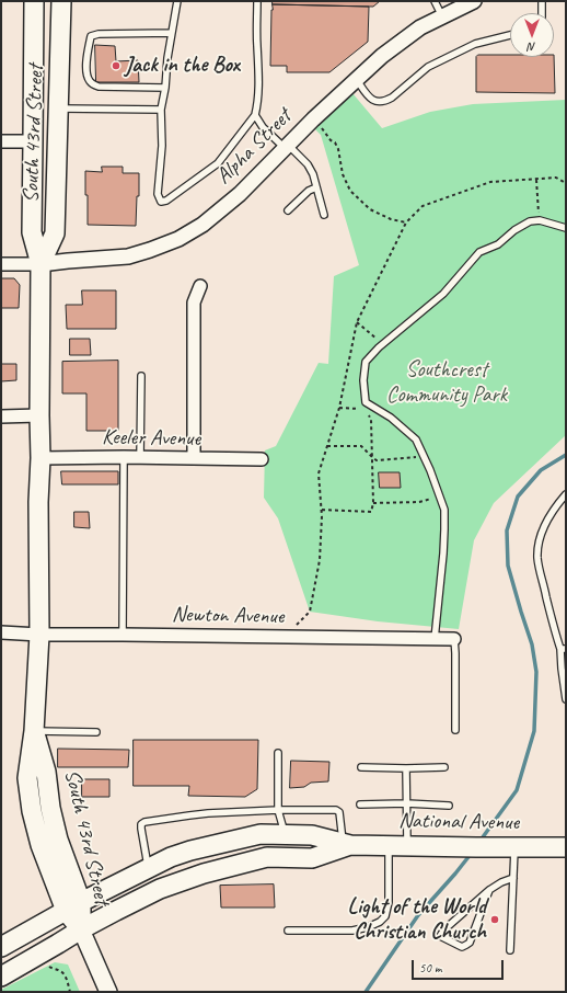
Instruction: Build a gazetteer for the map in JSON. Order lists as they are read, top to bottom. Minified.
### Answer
{"streets":{"main road":["South 43rd Street","National Avenue"],"street":["Alpha Street","Keeler Avenue","Newton Avenue"]},"crossings":[["South 43rd Street","Alpha Street"],["South 43rd Street","Keeler Avenue"],["South 43rd Street","Newton Avenue"],["South 43rd Street","National Avenue"]],"parks":["Southcrest Community Park"],"places":["Jack in the Box","Light of the World Christian Church"],"scale_bar":"50 m","north":"bottom"}
